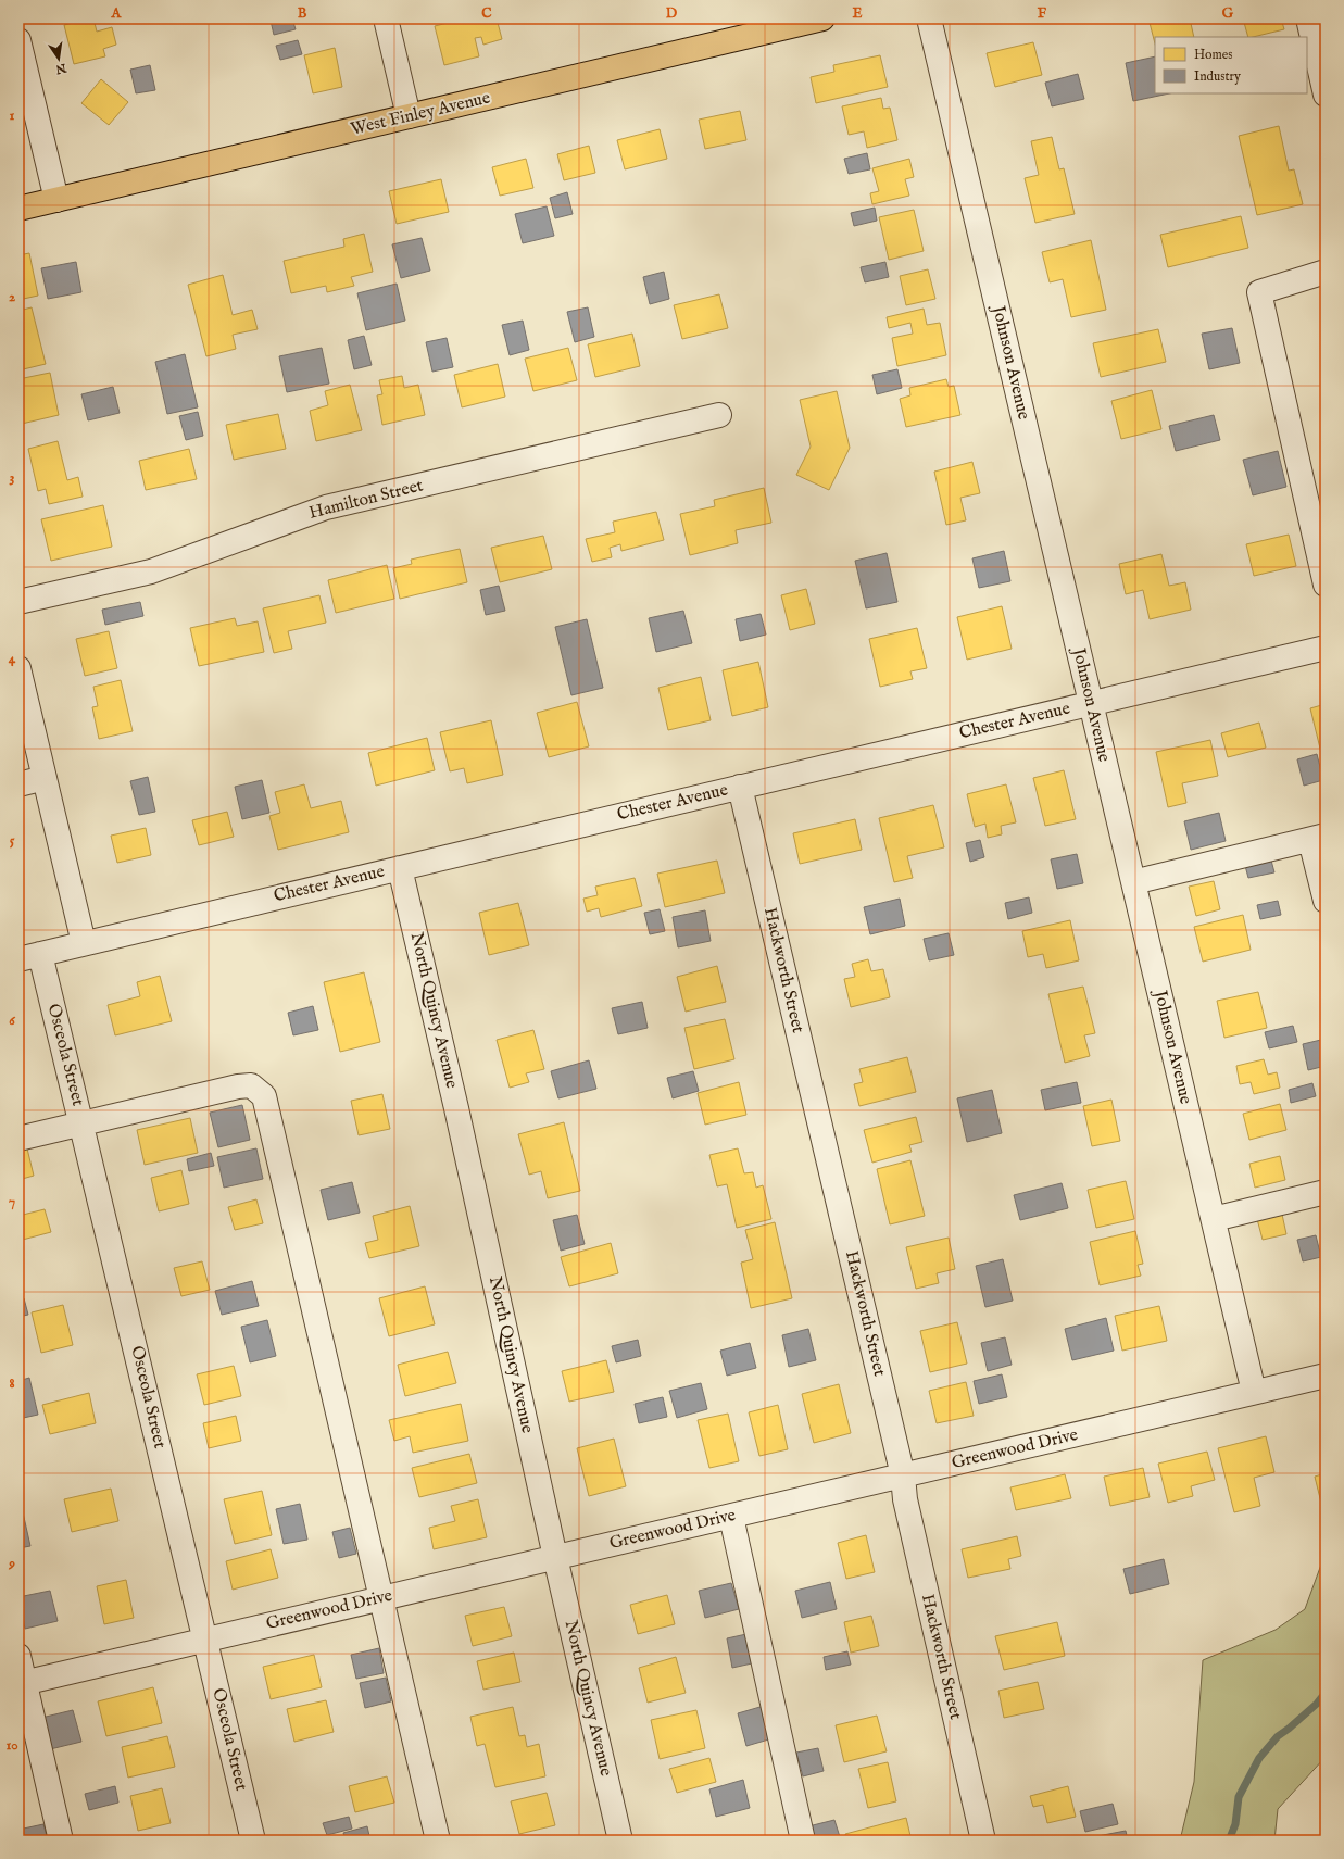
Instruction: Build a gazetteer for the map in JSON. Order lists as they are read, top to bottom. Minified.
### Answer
{"streets":{"main road":["West Finley Avenue"],"street":["Johnson Avenue","Hamilton Street","Chester Avenue","Hackworth Street","North Quincy Avenue","Osceola Street","Greenwood Drive"]},"crossings":[["Johnson Avenue","Chester Avenue"],["Johnson Avenue","Greenwood Drive"],["Chester Avenue","Hackworth Street"],["Chester Avenue","North Quincy Avenue"],["Chester Avenue","Osceola Street"],["Hackworth Street","Greenwood Drive"],["North Quincy Avenue","Greenwood Drive"],["Osceola Street","Greenwood Drive"]],"legend":["Homes","Industry"],"north":"bottom","grid":{"columns":["A","B","C","D","E","F","G"],"rows":["1","2","3","4","5","6","7","8","9","10"]}}
